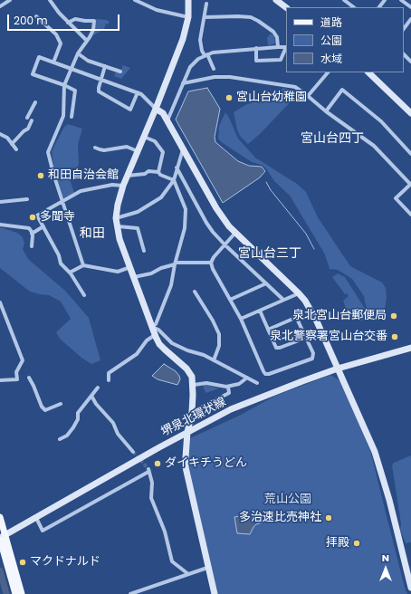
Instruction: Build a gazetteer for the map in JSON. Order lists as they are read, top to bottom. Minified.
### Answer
{"streets":{"street":["堺泉北環状線"]},"districts":["宮山台四丁","和田","宮山台三丁"],"parks":["荒山公園"],"places":["宮山台幼稚園","和田自治会館","多聞寺","泉北宮山台郵便局","泉北警察署宮山台交番","ダイキチうどん","多治速比売神社","拝殿","マクドナルド"],"legend":["道路","公園","水域"],"scale_bar":"200 m","north":"top"}
